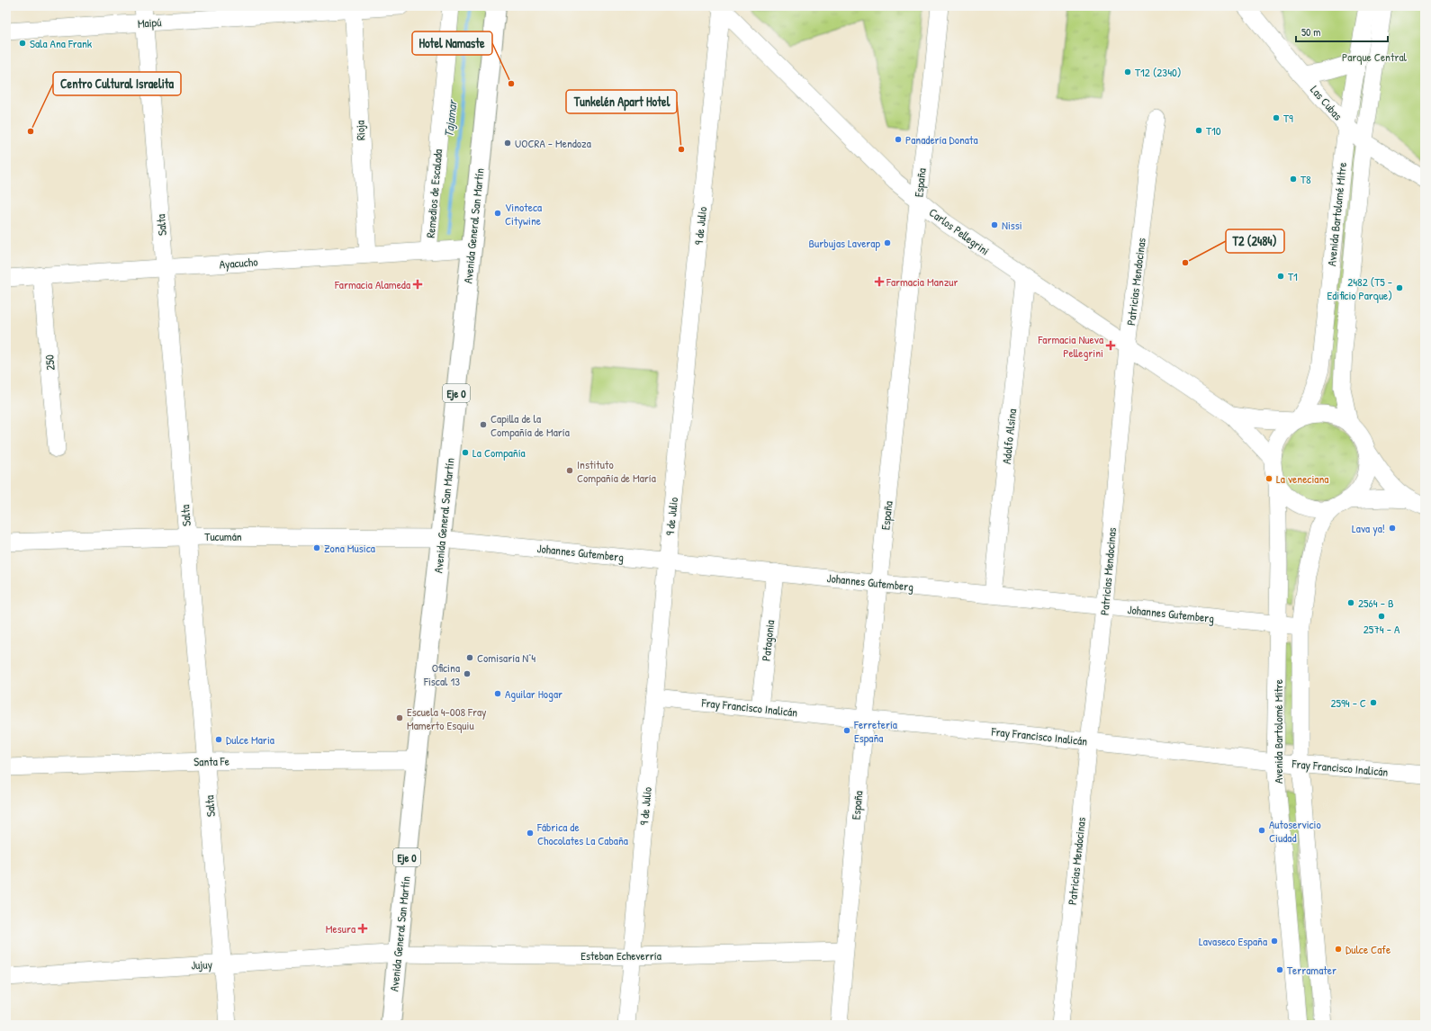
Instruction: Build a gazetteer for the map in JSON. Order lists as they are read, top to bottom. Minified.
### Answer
{"streets":{"main road":["Avenida General San Martín","Eje 0"],"street":["Maipú","Las Cubas","Rioja","España","Remedios de Escalada","Avenida Bartolomé Mitre","Salta","9 de Julio","Carlos Pellegrini","Ayacucho","Patricias Mendocinas","250","Adolfo Alsina","Tucumán","Johannes Gutemberg","Patagonia","Fray Francisco Inalicán","Santa Fe","Esteban Echeverría","Jujuy"]},"crossings":[["Maipú","Rioja"],["Maipú","Salta"],["Las Cubas","Avenida Bartolomé Mitre"],["Rioja","Ayacucho"],["España","Carlos Pellegrini"],["España","Johannes Gutemberg"],["España","Fray Francisco Inalicán"],["España","Esteban Echeverría"],["Remedios de Escalada","Ayacucho"],["Avenida Bartolomé Mitre","Carlos Pellegrini"],["Avenida Bartolomé Mitre","Johannes Gutemberg"],["Avenida Bartolomé Mitre","Fray Francisco Inalicán"],["Salta","Ayacucho"],["Salta","Tucumán"],["Salta","Santa Fe"],["Salta","Jujuy"],["Avenida General San Martín","Ayacucho"],["Avenida General San Martín","Tucumán"],["Avenida General San Martín","Johannes Gutemberg"],["Avenida General San Martín","Santa Fe"],["Avenida General San Martín","Esteban Echeverría"],["Avenida General San Martín","Jujuy"],["9 de Julio","Carlos Pellegrini"],["9 de Julio","Johannes Gutemberg"],["9 de Julio","Fray Francisco Inalicán"],["9 de Julio","Esteban Echeverría"],["Carlos Pellegrini","Patricias Mendocinas"],["Carlos Pellegrini","Adolfo Alsina"],["Ayacucho","250"],["Patricias Mendocinas","Johannes Gutemberg"],["Patricias Mendocinas","Fray Francisco Inalicán"],["Adolfo Alsina","Johannes Gutemberg"],["Tucumán","Johannes Gutemberg"],["Johannes Gutemberg","Patagonia"],["Patagonia","Fray Francisco Inalicán"],["Esteban Echeverría","Jujuy"]],"water":["Tajamar"],"parks":["Parque Central"],"places":{"other":["Sala Ana Frank","T12 (2340)","Hotel Namaste","T9","T10","Centro Cultural Israelita","Panadería Donata","UOCRA - Mendoza","Tunkelén Apart Hotel","T8","Vinoteca Citywine","Nissi","Burbujas Laverap","T2 (2484)","T1","2482 (T5 - Edificio Parque)","Capilla de la Compañía de María","La Compañía","Instituto Compañía de María","La veneciana","Lava ya!","Zona Musica","2564 - B","2574 - A","Comisaría N°4","Oficina Fiscal 13","Aguilar Hogar","2594 - C","Escuela 4-008 Fray Mamerto Esquiu","Ferretería España","Dulce Maria","Autoservicio Ciudad","Fábrica de Chocolates La Cabaña","Lavaseco España","Dulce Cafe","Terramater"],"health":["Farmacia Manzur","Farmacia Alameda","Farmacia Nueva Pellegrini","Mesura"]},"scale_bar":"50 m"}
